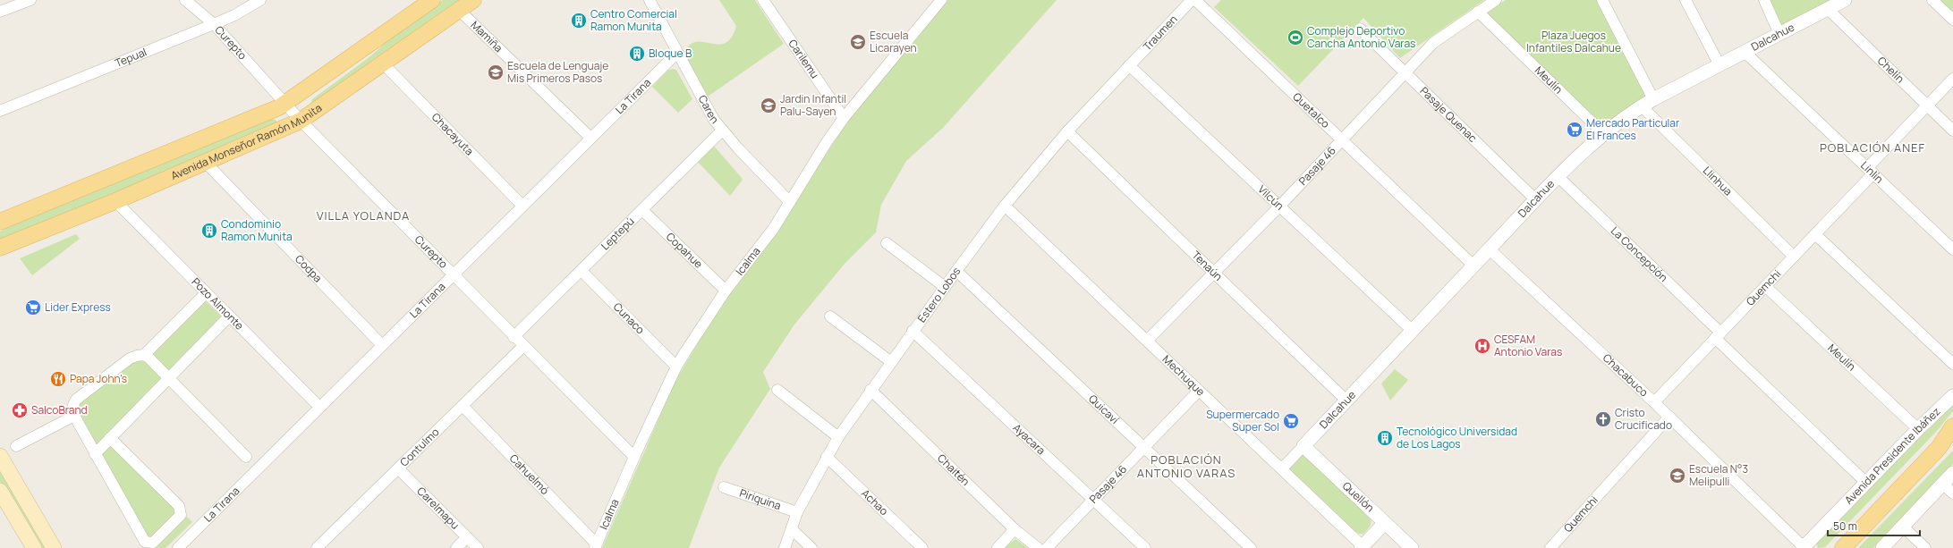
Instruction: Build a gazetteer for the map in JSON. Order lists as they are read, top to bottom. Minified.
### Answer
{"streets":{"main road":["Avenida Monseñor Ramón Munita"],"street":["Traumen","Mamiña","Dalcahue","Curepto","Tepual","Carilemu","Chelín","Meulín","La Tirana","Caren","Quetalco","Pasaje Quenac","Chacayuta","Pasaje 46","Linlín","Llinhua","Vilcún","Leptepú","Copahue","La Concepción","Icalma","Tenaún","Codpa","Quemchi","Estero Lobos","Pozo Almonte","Cunaco","Mechuque","Chacabuco","Quicaví","Ayacara","Contulmo","Avenida Presidente Ibáñez","Chaitén","Cahuelmó","Quellón","Piriquina","Achao","Carelmapu"]},"crossings":[["Traumen","Vilcún"],["Traumen","Estero Lobos"],["Mamiña","La Tirana"],["Mamiña","Avenida Monseñor Ramón Munita"],["Dalcahue","Chelín"],["Dalcahue","Meulín"],["Dalcahue","Quetalco"],["Dalcahue","Pasaje Quenac"],["Dalcahue","Linlín"],["Dalcahue","Llinhua"],["Dalcahue","Vilcún"],["Dalcahue","La Concepción"],["Dalcahue","Tenaún"],["Dalcahue","Mechuque"],["Dalcahue","Chacabuco"],["Dalcahue","Quellón"],["Curepto","Tepual"],["Curepto","La Tirana"],["Curepto","Avenida Monseñor Ramón Munita"],["Curepto","Leptepú"],["Curepto","Icalma"],["Curepto","Contulmo"],["Carilemu","Icalma"],["Chelín","Quemchi"],["Meulín","Pasaje 46"],["Meulín","Quemchi"],["Meulín","Avenida Presidente Ibáñez"],["La Tirana","Caren"],["La Tirana","Chacayuta"],["La Tirana","Codpa"],["La Tirana","Pozo Almonte"],["Caren","Leptepú"],["Caren","Icalma"],["Quetalco","Pasaje 46"],["Pasaje Quenac","Pasaje 46"],["Chacayuta","Avenida Monseñor Ramón Munita"],["Avenida Monseñor Ramón Munita","Codpa"],["Avenida Monseñor Ramón Munita","Pozo Almonte"],["Pasaje 46","Vilcún"],["Pasaje 46","Tenaún"],["Pasaje 46","Mechuque"],["Pasaje 46","Quicaví"],["Pasaje 46","Ayacara"],["Linlín","Quemchi"],["Llinhua","Quemchi"],["Vilcún","Estero Lobos"],["Leptepú","Copahue"],["Leptepú","Cunaco"],["Copahue","Icalma"],["La Concepción","Quemchi"],["La Concepción","Avenida Presidente Ibáñez"],["Icalma","Cunaco"],["Icalma","Cahuelmó"],["Tenaún","Estero Lobos"],["Quemchi","Chacabuco"],["Estero Lobos","Mechuque"],["Estero Lobos","Quicaví"],["Estero Lobos","Ayacara"],["Estero Lobos","Chaitén"],["Estero Lobos","Piriquina"],["Estero Lobos","Achao"],["Chacabuco","Avenida Presidente Ibáñez"],["Contulmo","Cahuelmó"],["Contulmo","Carelmapu"]],"districts":["POBLACIÓN ANEF","VILLA YOLANDA","POBLACIÓN ANTONIO VARAS"],"parks":["Plaza Juegos Infantiles Dalcahue"],"places":{"building":["Centro Comercial Ramon Munita","Bloque B","Condominio Ramon Munita","Tecnológico Universidad de Los Lagos"],"sports":["Complejo Deportivo Cancha Antonio Varas"],"school or university":["Escuela Licarayen","Escuela de Lenguaje Mis Primeros Pasos","Jardin Infantil Palu-Sayen","Escuela N°3 Melipulli"],"supermarket":["Mercado Particular El Frances","Lider Express","Supermercado Super Sol"],"hospital":["CESFAM Antonio Varas"],"restaurant":["Papa John's"],"pharmacy":["SalcoBrand"],"church":["Cristo Crucificado"]},"scale_bar":"50 m"}
